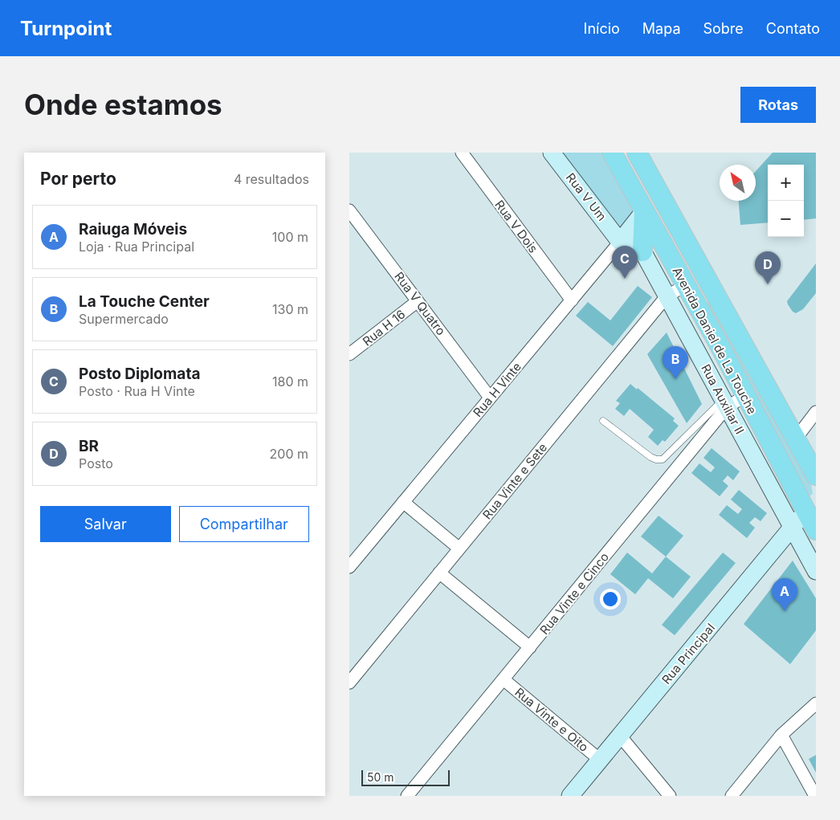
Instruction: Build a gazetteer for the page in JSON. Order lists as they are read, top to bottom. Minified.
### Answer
{"streets":{"main road":["Avenida Daniel de La Touche"],"street":["Rua V Um","Rua V Dois","Rua V Quatro","Rua H 16","Rua H Vinte","Rua Auxiliar II","Rua Vinte e Sete","Rua Vinte e Cinco","Rua Principal","Rua Vinte e Oito"]},"crossings":[["Rua V Um","Rua H Vinte"],["Rua V Um","Rua Auxiliar II"],["Rua V Dois","Rua H Vinte"],["Rua V Quatro","Rua H 16"],["Rua V Quatro","Rua H Vinte"],["Avenida Daniel de La Touche","Rua H Vinte"],["Avenida Daniel de La Touche","Rua Vinte e Sete"],["Avenida Daniel de La Touche","Rua Vinte e Cinco"],["Avenida Daniel de La Touche","Rua Principal"],["Rua H Vinte","Rua Auxiliar II"],["Rua Auxiliar II","Rua Vinte e Sete"],["Rua Auxiliar II","Rua Vinte e Cinco"],["Rua Auxiliar II","Rua Principal"],["Rua Vinte e Cinco","Rua Vinte e Oito"],["Rua Principal","Rua Vinte e Oito"]],"scale_bar":"50 m","north":"top left","page":{"header":"Turnpoint","nav":["Início","Mapa","Sobre","Contato"],"buttons":["Rotas",["Salvar","Compartilhar"]],"title":"Onde estamos","heading":["Por perto","4 resultados"],"map_buttons":["+","−"],"list":[{"mark":"A","name":"Raiuga Móveis","note":"Loja · Rua Principal","value":"100 m"},{"mark":"B","name":"La Touche Center","note":"Supermercado","value":"130 m"},{"mark":"C","name":"Posto Diplomata","note":"Posto · Rua H Vinte","value":"180 m"},{"mark":"D","name":"BR","note":"Posto","value":"200 m"}],"pins":["C","D","B","A"],"scale":"50 m"}}
